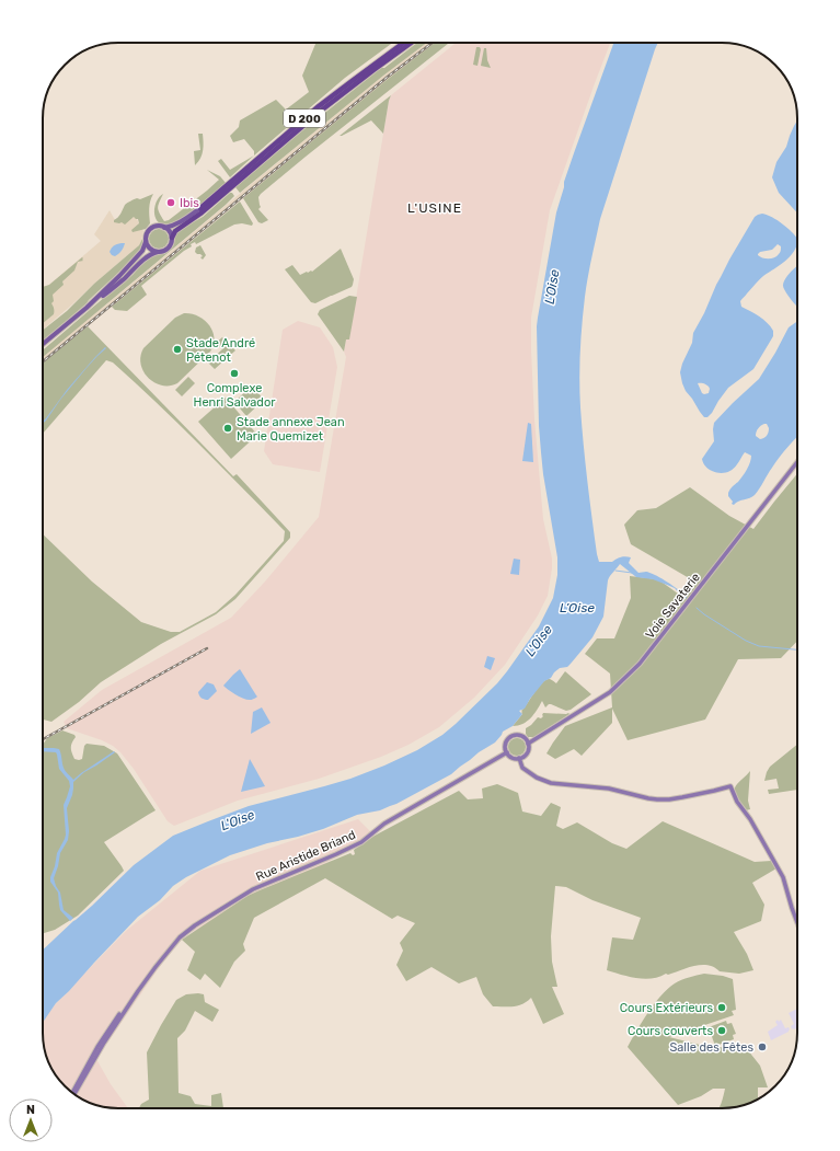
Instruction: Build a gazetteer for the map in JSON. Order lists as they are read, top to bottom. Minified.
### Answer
{"streets":{"highway":["D 200"],"main road":["Voie Savaterie","Rue Aristide Briand"]},"crossings":[["Voie Savaterie","Rue Aristide Briand"]],"districts":["L'USINE"],"water":["L'Oise","L’Oise"],"places":["Ibis","Stade André Pétenot","Complexe Henri Salvador","Stade annexe Jean Marie Quemizet","Cours Extérieurs","Cours couverts","Salle des Fêtes"],"north":"top"}
